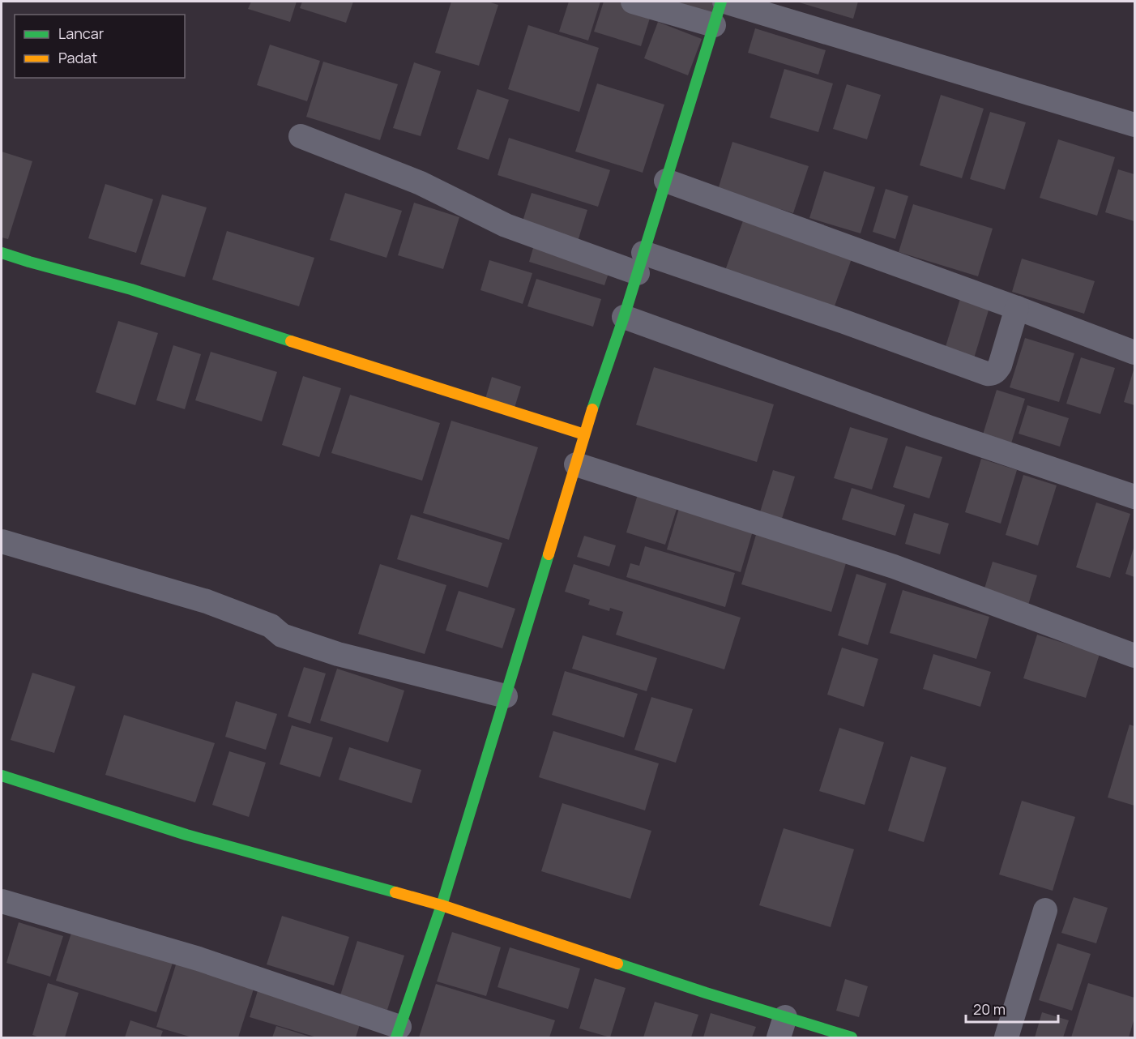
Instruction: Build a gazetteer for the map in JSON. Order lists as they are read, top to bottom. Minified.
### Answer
{"legend":["Lancar","Padat"],"scale_bar":"20 m"}
